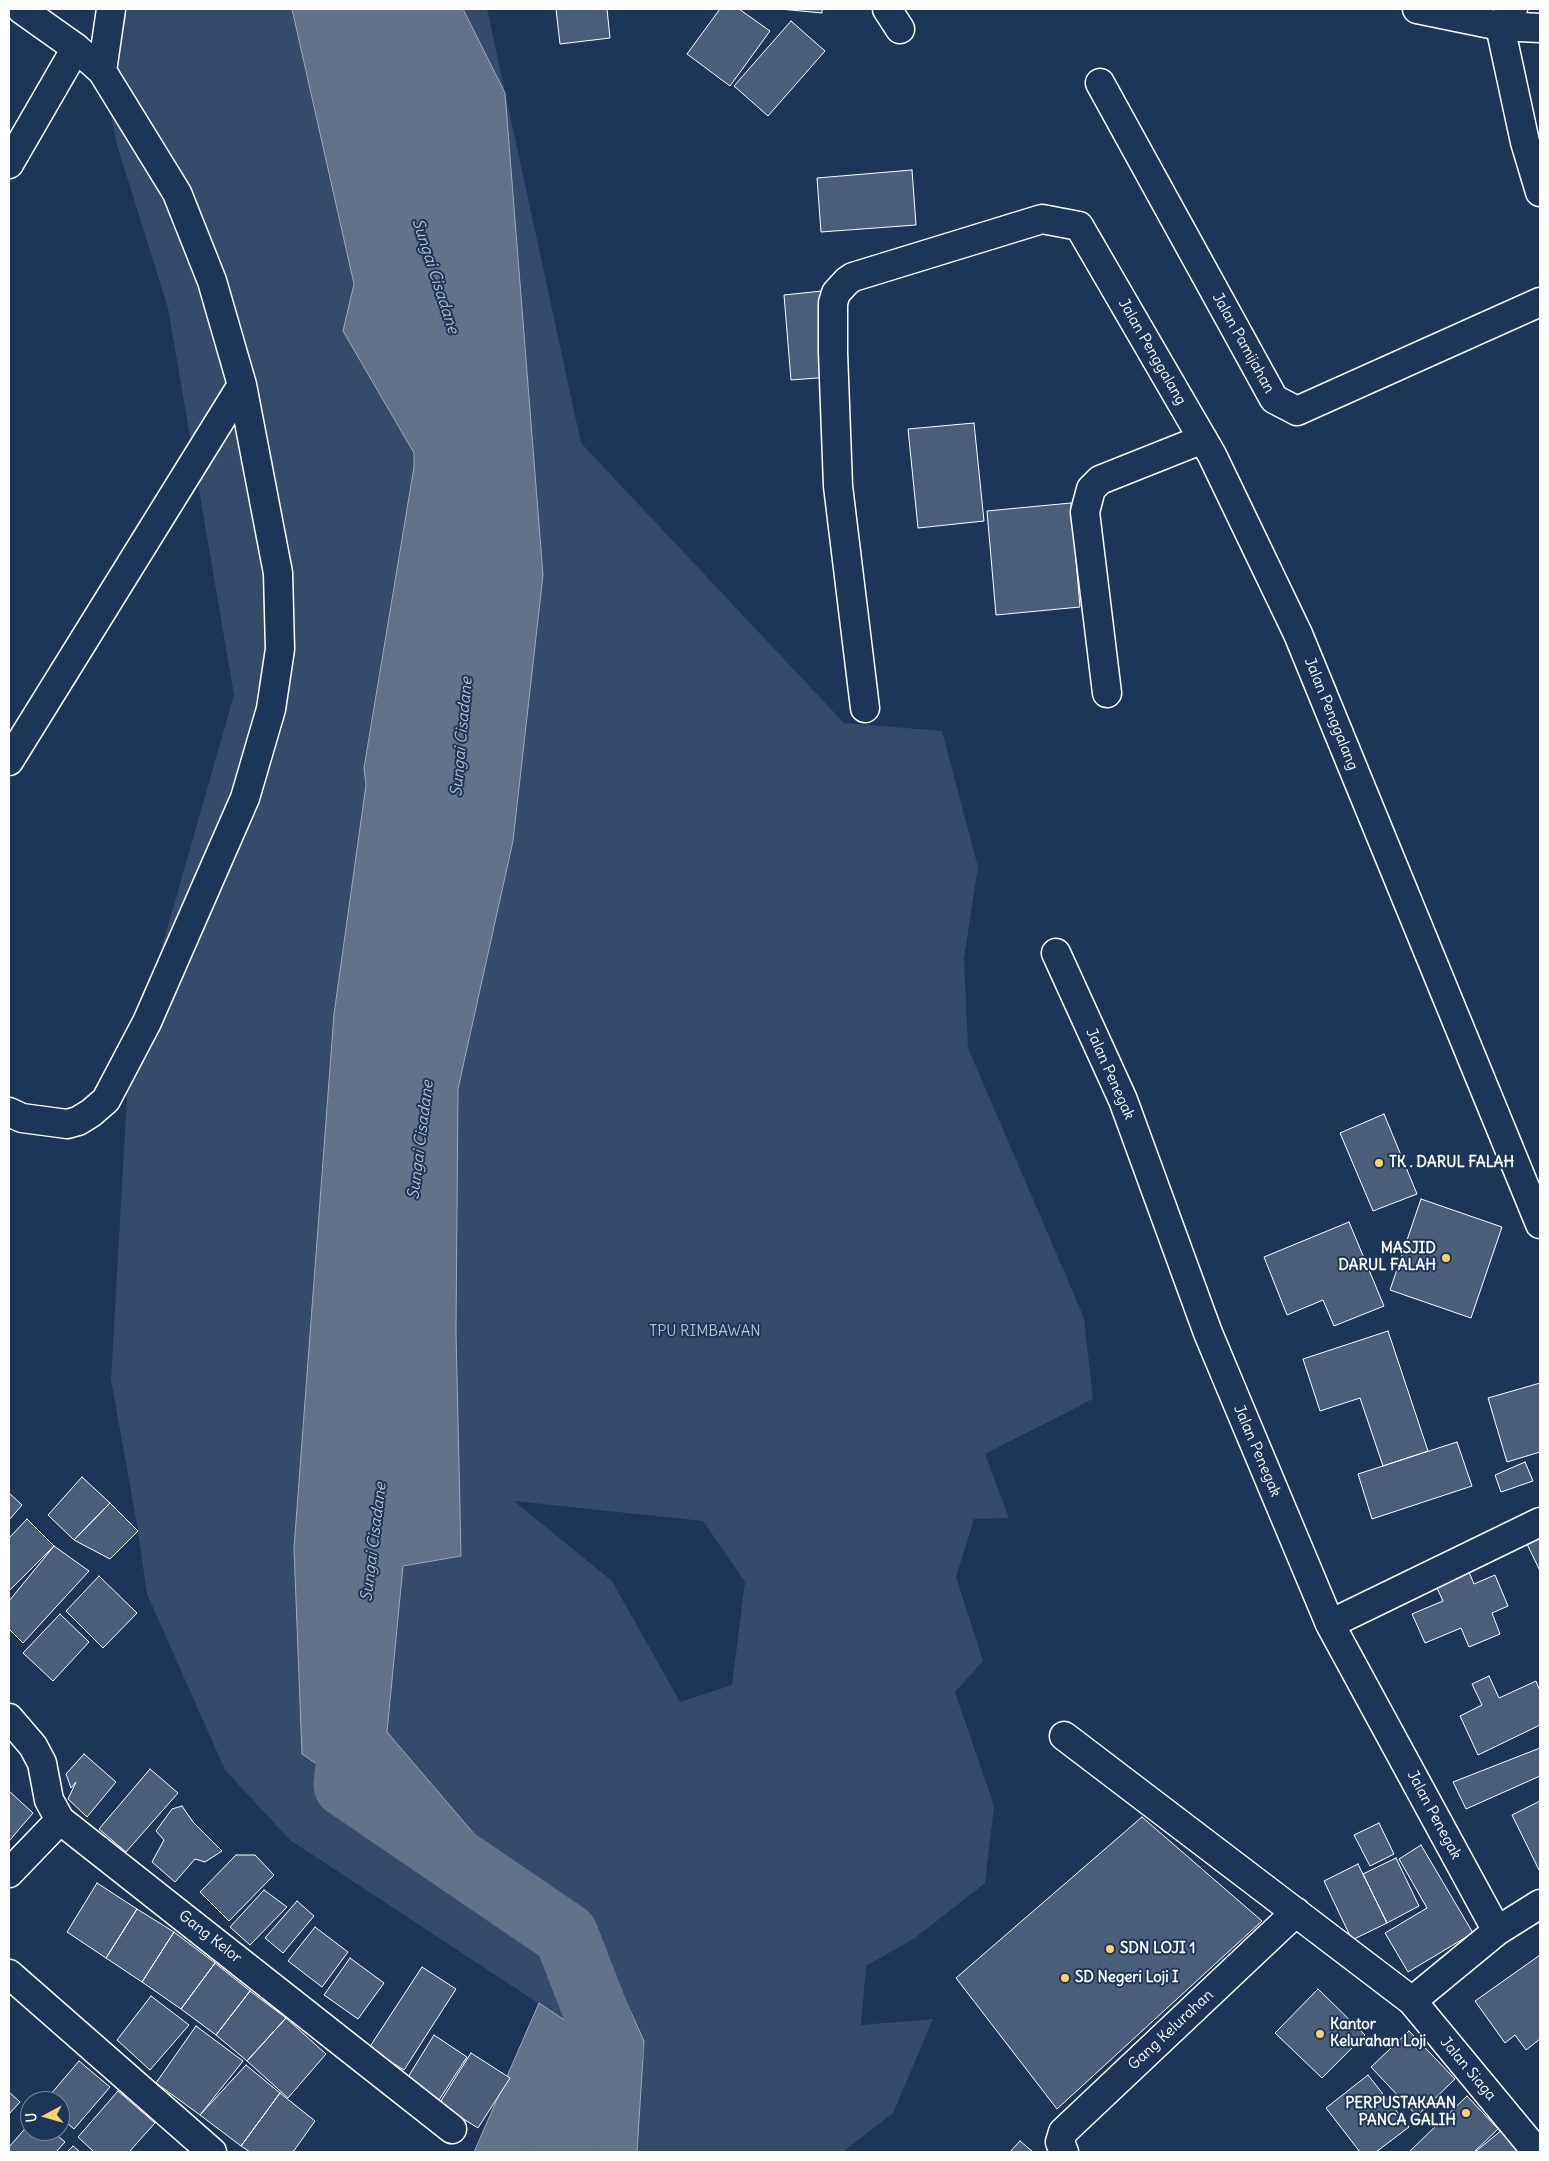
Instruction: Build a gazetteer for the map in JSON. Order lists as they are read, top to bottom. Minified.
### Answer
{"streets":{"street":["Jalan Pamijahan","Jalan Penggalang","Jalan Penegak","Gang Kelor","Gang Kelurahan","Jalan Siaga"]},"crossings":[["Gang Kelurahan","Jalan Siaga"]],"water":["Sungai Cisadane"],"parks":["TPU RIMBAWAN"],"places":["TK . DARUL FALAH","MASJID DARUL FALAH","SDN LOJI 1","SD Negeri Loji I","Kantor Kelurahan Loji","PERPUSTAKAAN PANCA GALIH"],"north":"left"}
